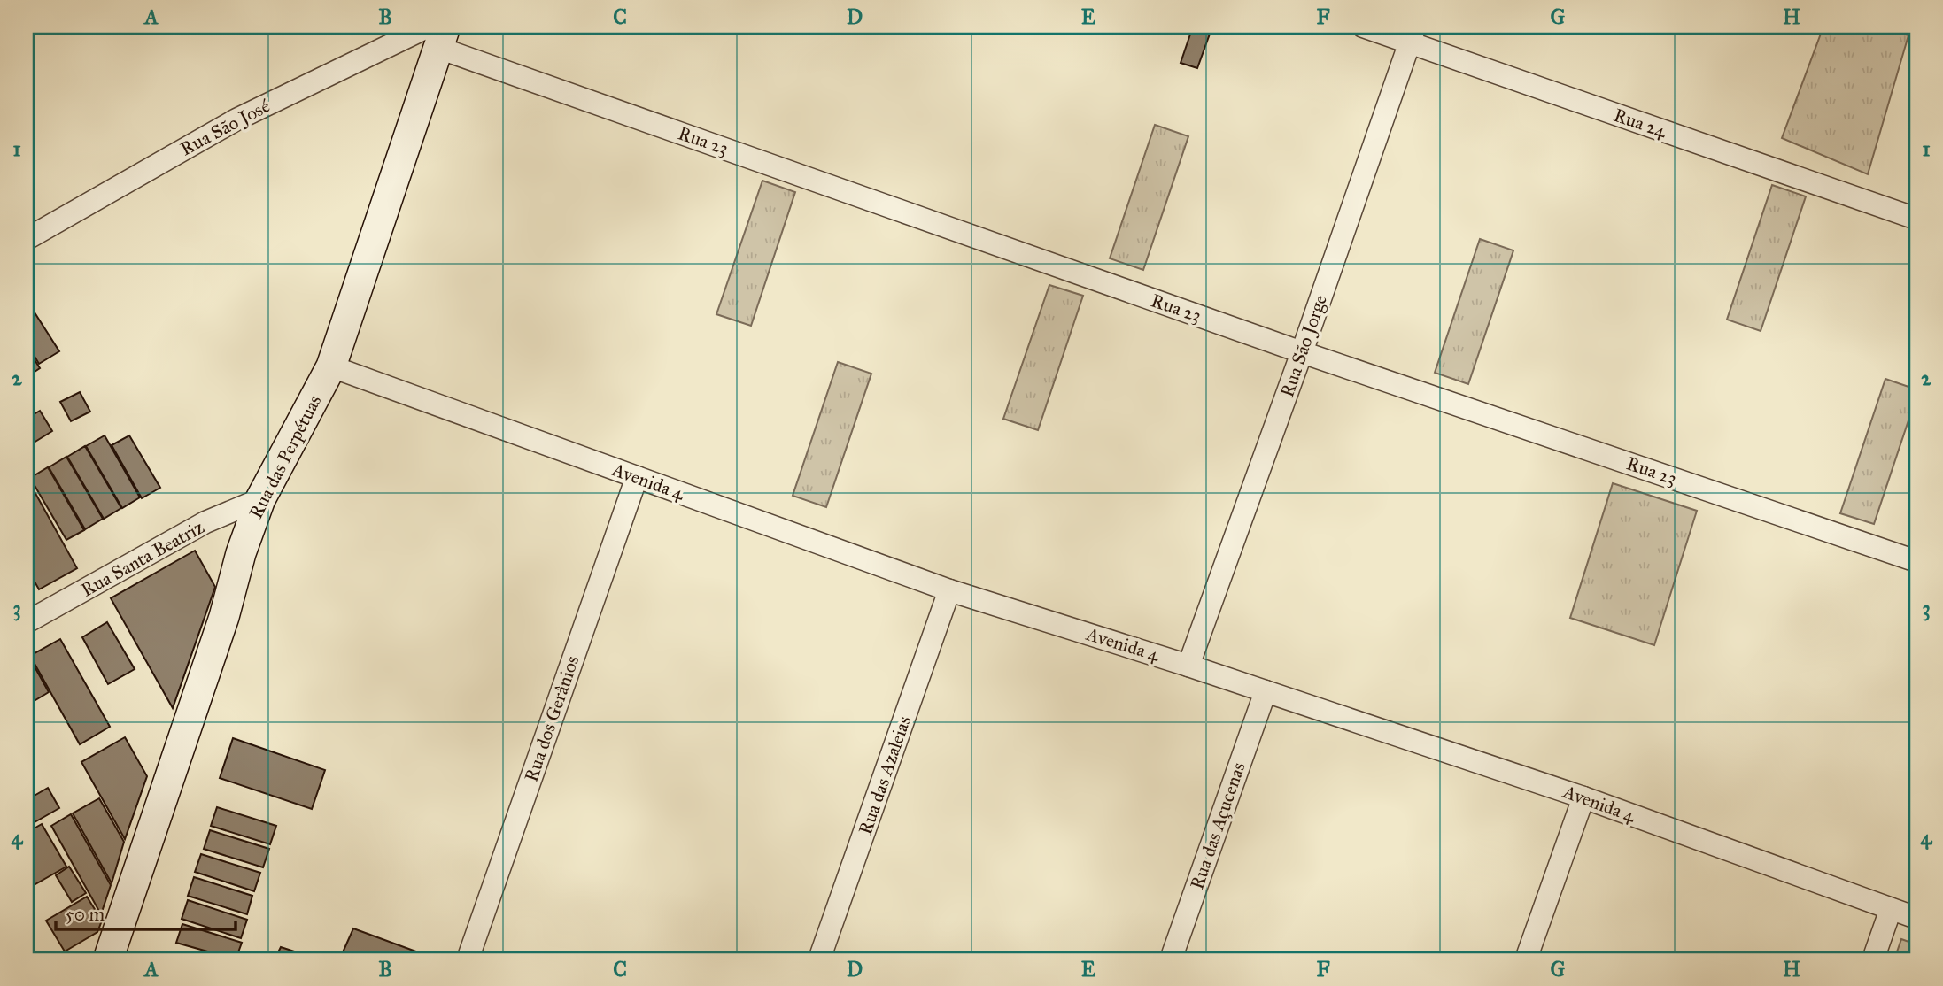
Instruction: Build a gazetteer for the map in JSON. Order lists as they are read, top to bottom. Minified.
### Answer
{"streets":{"street":["Rua 24","Rua São José","Rua 23","Rua São Jorge","Rua das Perpétuas","Avenida 4","Rua Santa Beatriz","Rua dos Gerânios","Rua das Azaleias","Rua das Açucenas"]},"crossings":[["Rua 24","Rua São Jorge"],["Rua São José","Rua 23"],["Rua São José","Rua das Perpétuas"],["Rua 23","Rua São Jorge"],["Rua 23","Rua das Perpétuas"],["Rua São Jorge","Avenida 4"],["Rua das Perpétuas","Avenida 4"],["Rua das Perpétuas","Rua Santa Beatriz"],["Avenida 4","Rua dos Gerânios"],["Avenida 4","Rua das Azaleias"],["Avenida 4","Rua das Açucenas"]],"scale_bar":"50 m","grid":{"columns":["A","B","C","D","E","F","G","H"],"rows":["1","2","3","4"]}}
